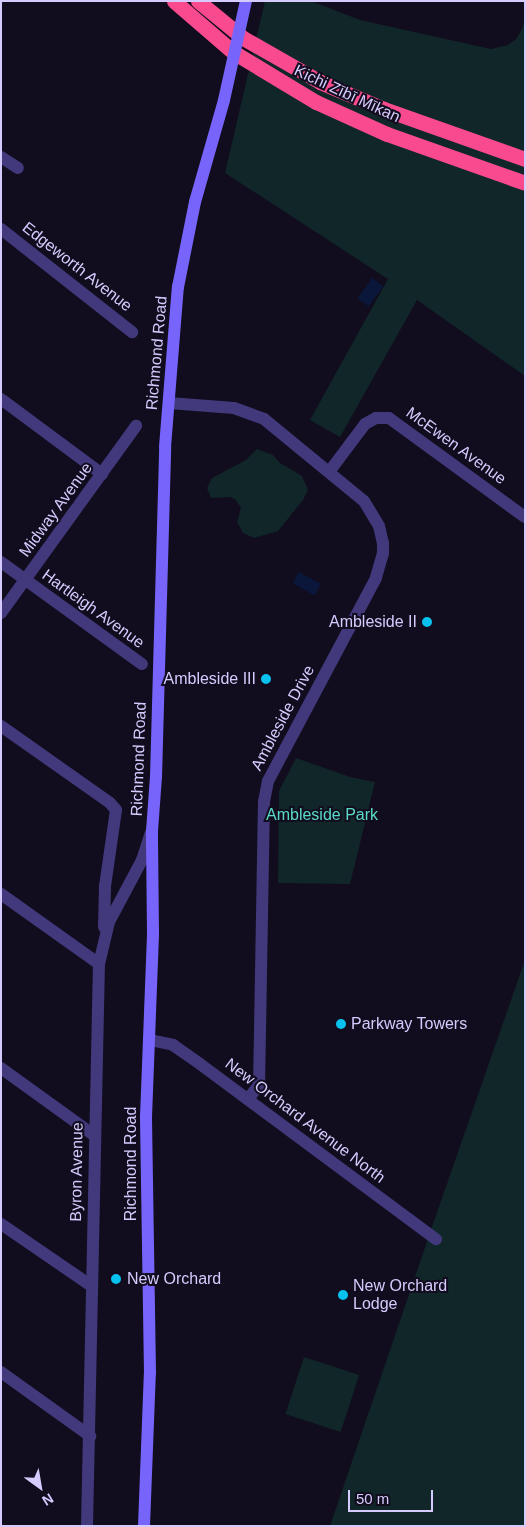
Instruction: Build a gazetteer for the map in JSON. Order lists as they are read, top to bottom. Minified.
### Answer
{"streets":{"highway":["Kichi Zībī Mīkan"],"main road":["Richmond Road"],"street":["Edgeworth Avenue","McEwen Avenue","Midway Avenue","Hartleigh Avenue","Ambleside Drive","New Orchard Avenue North","Byron Avenue"]},"crossings":[["Richmond Road","New Orchard Avenue North"],["Richmond Road","Byron Avenue"],["McEwen Avenue","Ambleside Drive"],["Midway Avenue","Hartleigh Avenue"],["Ambleside Drive","New Orchard Avenue North"]],"parks":["Ambleside Park"],"places":["Ambleside II","Ambleside III","Parkway Towers","New Orchard","New Orchard Lodge"],"scale_bar":"50 m","north":"bottom right"}
